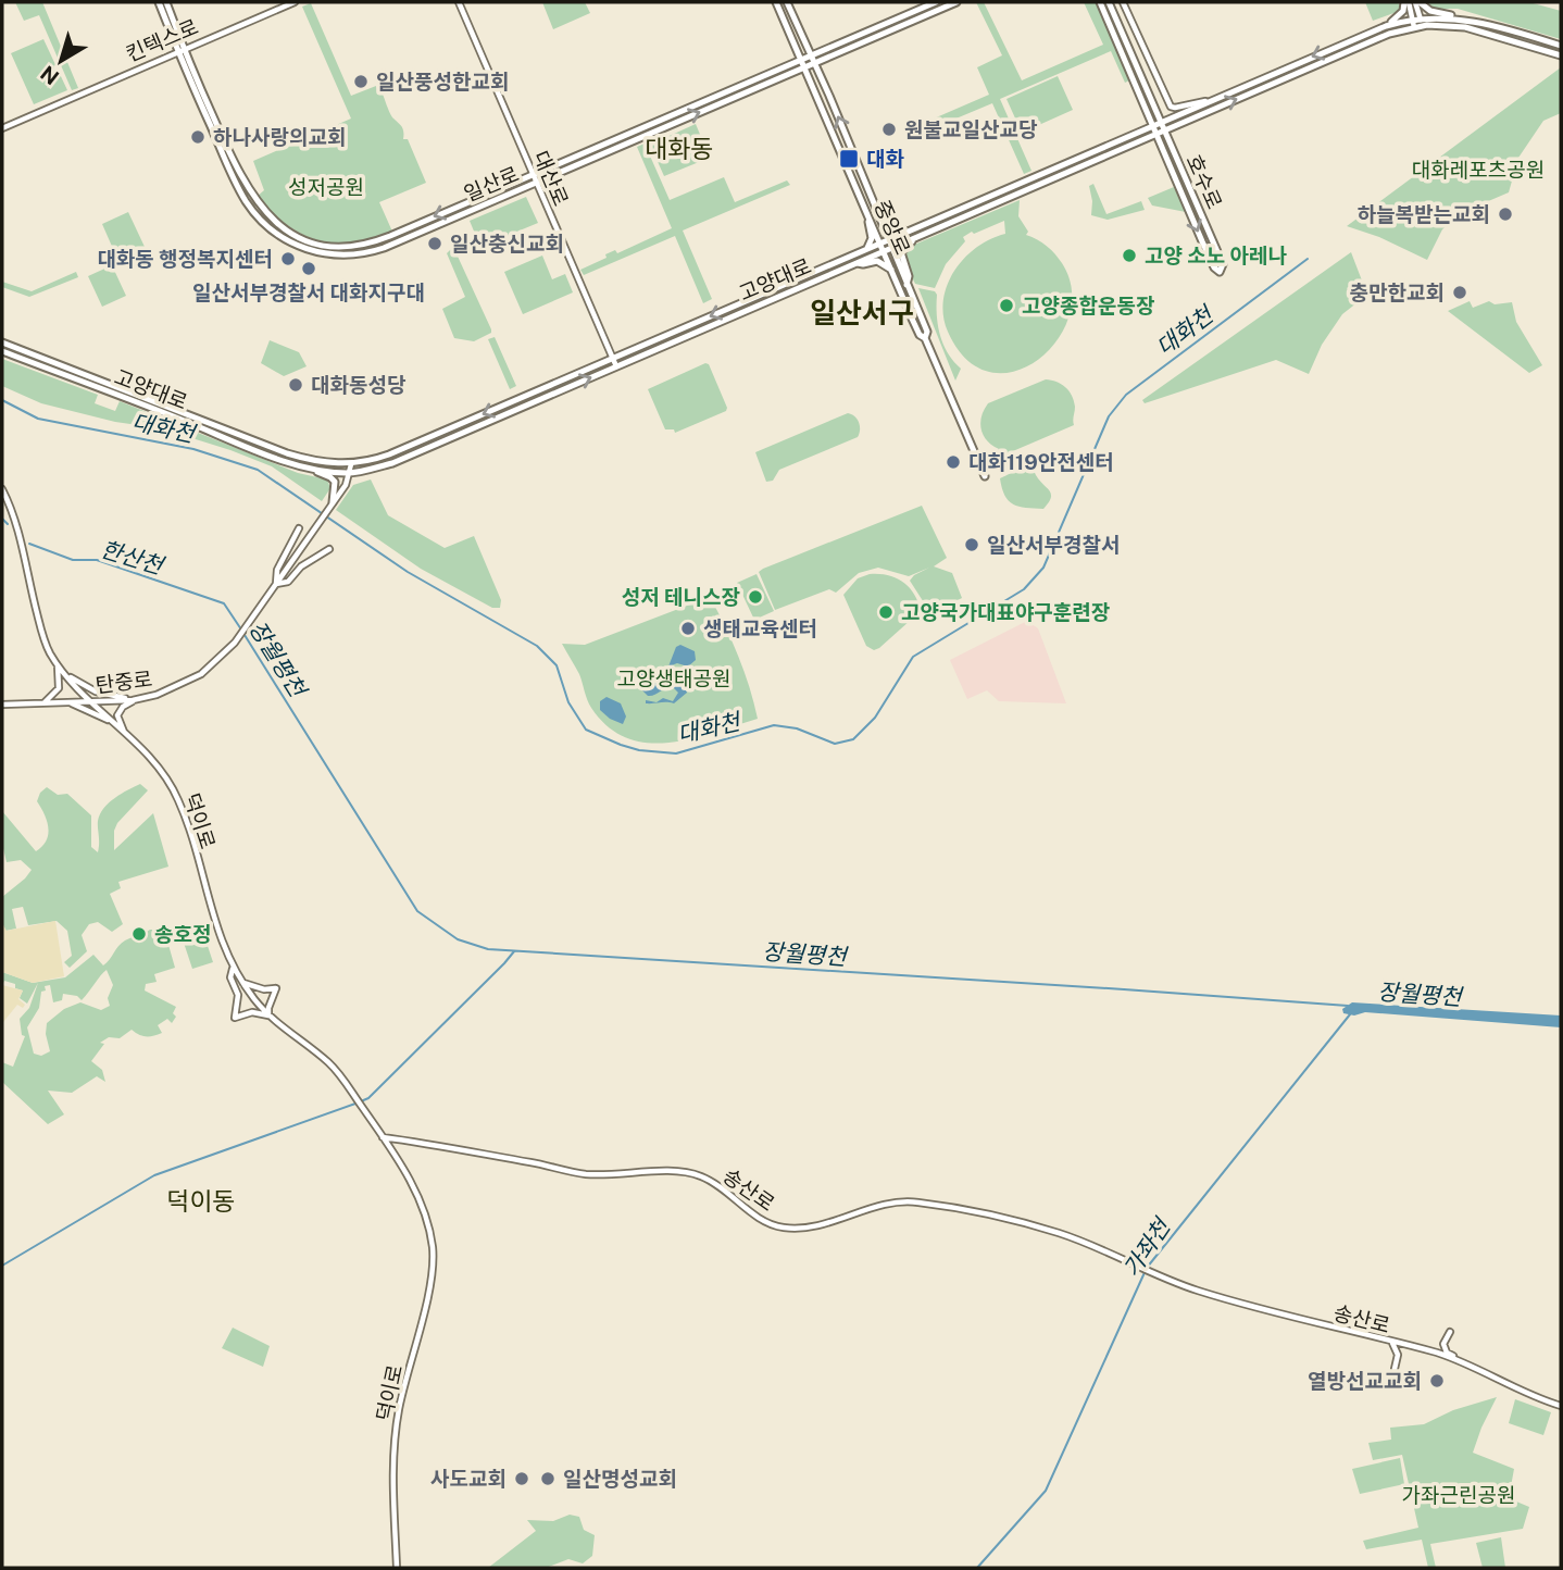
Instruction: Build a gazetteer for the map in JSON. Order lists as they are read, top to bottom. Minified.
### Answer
{"streets":{"main road":["킨텍스로","대산로","호수로","일산로","중앙로","고양대로","탄중로","덕이로","송산로"]},"crossings":[["킨텍스로","일산로"],["대산로","일산로"],["대산로","고양대로"],["호수로","고양대로"],["일산로","중앙로"],["중앙로","고양대로"],["탄중로","덕이로"],["덕이로","송산로"]],"districts":["대화동","일산서구","덕이동"],"water":["대화천","한산천","장월평천","가좌천"],"parks":["대화레포츠공원","성저공원","고양생태공원","가좌근린공원"],"places":{"other":["일산풍성한교회","원불교일산교당","하나사랑의교회","하늘복받는교회","일산충신교회","고양 소노 아레나","대화동 행정복지센터","일산서부경찰서 대화지구대","충만한교회","고양종합운동장","대화동성당","대화119안전센터","일산서부경찰서","성저 테니스장","고양국가대표야구훈련장","생태교육센터","송호정","열방선교교회","사도교회","일산명성교회"],"transit":["대화"]},"north":"bottom left"}
